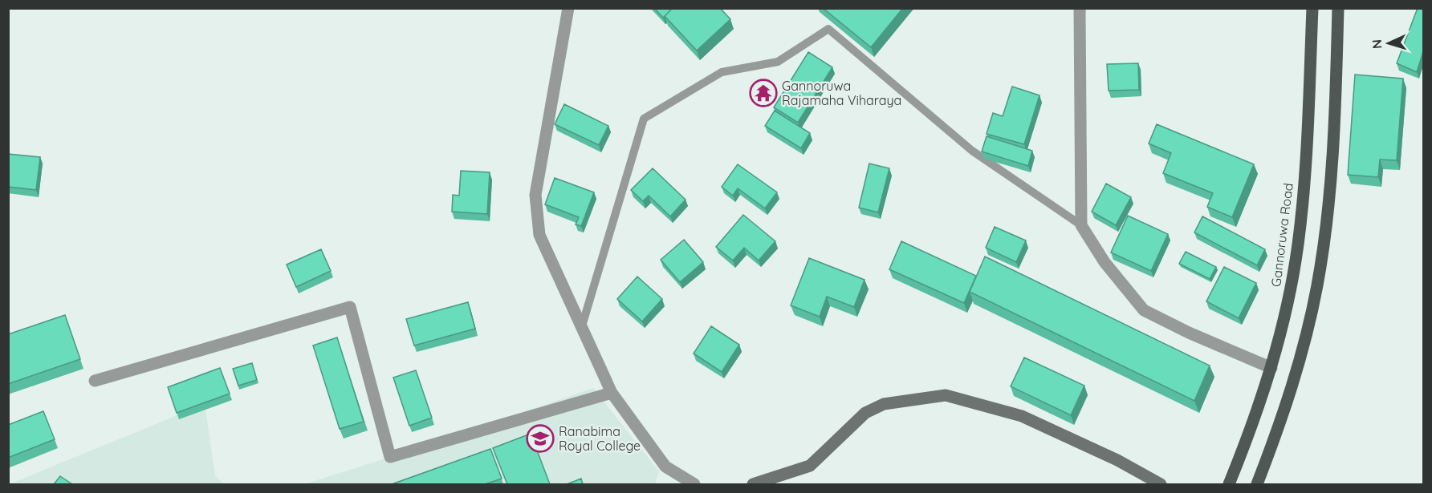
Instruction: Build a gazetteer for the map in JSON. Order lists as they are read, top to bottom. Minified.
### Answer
{"streets":{"main road":["Gannoruwa Road"]},"places":{"temple":["Gannoruwa Rajamaha Viharaya"],"school or university":["Ranabima Royal College"]},"north":"left"}
